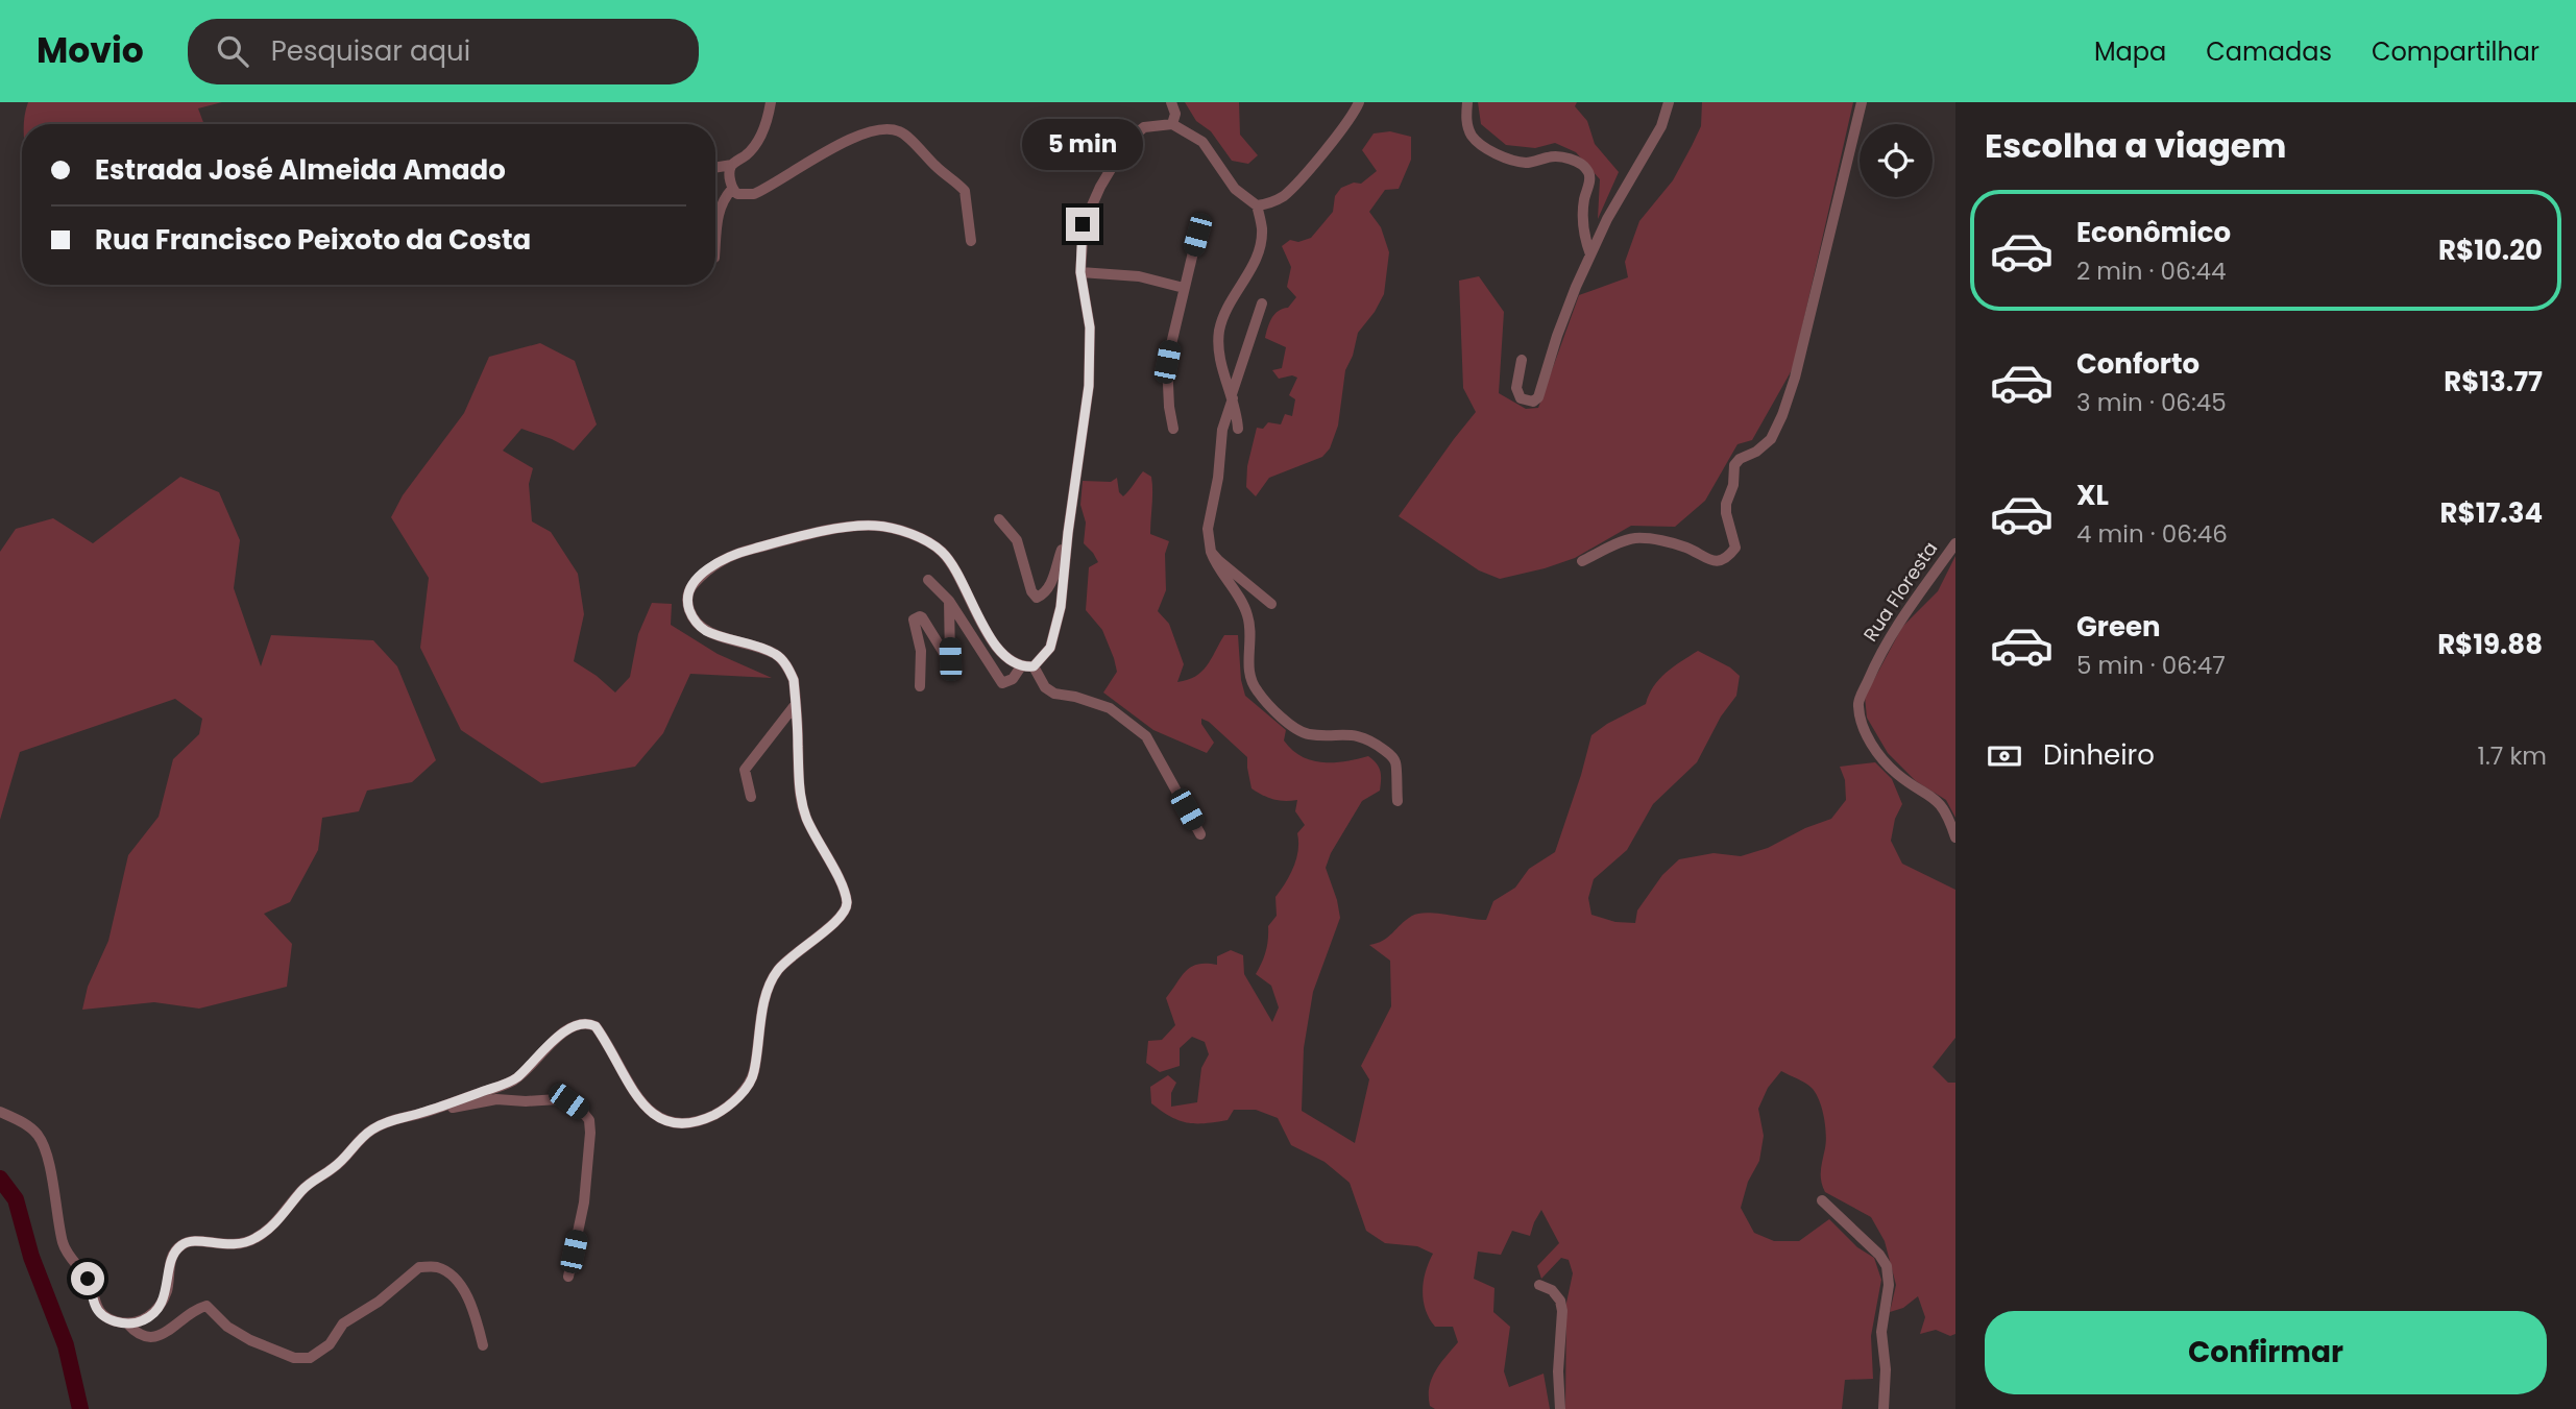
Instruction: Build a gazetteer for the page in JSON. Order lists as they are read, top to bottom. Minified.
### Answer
{"streets":{"street":["Rua Floresta"]},"page":{"header":"Movio","search":"Pesquisar aqui","nav":["Mapa","Camadas","Compartilhar"],"heading":"Escolha a viagem","bubble":"5 min","banner":["Estrada José Almeida Amado","Rua Francisco Peixoto da Costa"],"list":[{"name":"Econômico","note":"2 min · 06:44","value":"R$10.20"},{"name":"Conforto","note":"3 min · 06:45","value":"R$13.77"},{"name":"XL","note":"4 min · 06:46","value":"R$17.34"},{"name":"Green","note":"5 min · 06:47","value":"R$19.88"}],"pay":["Dinheiro","1.7 km"],"buttons":"Confirmar"}}
